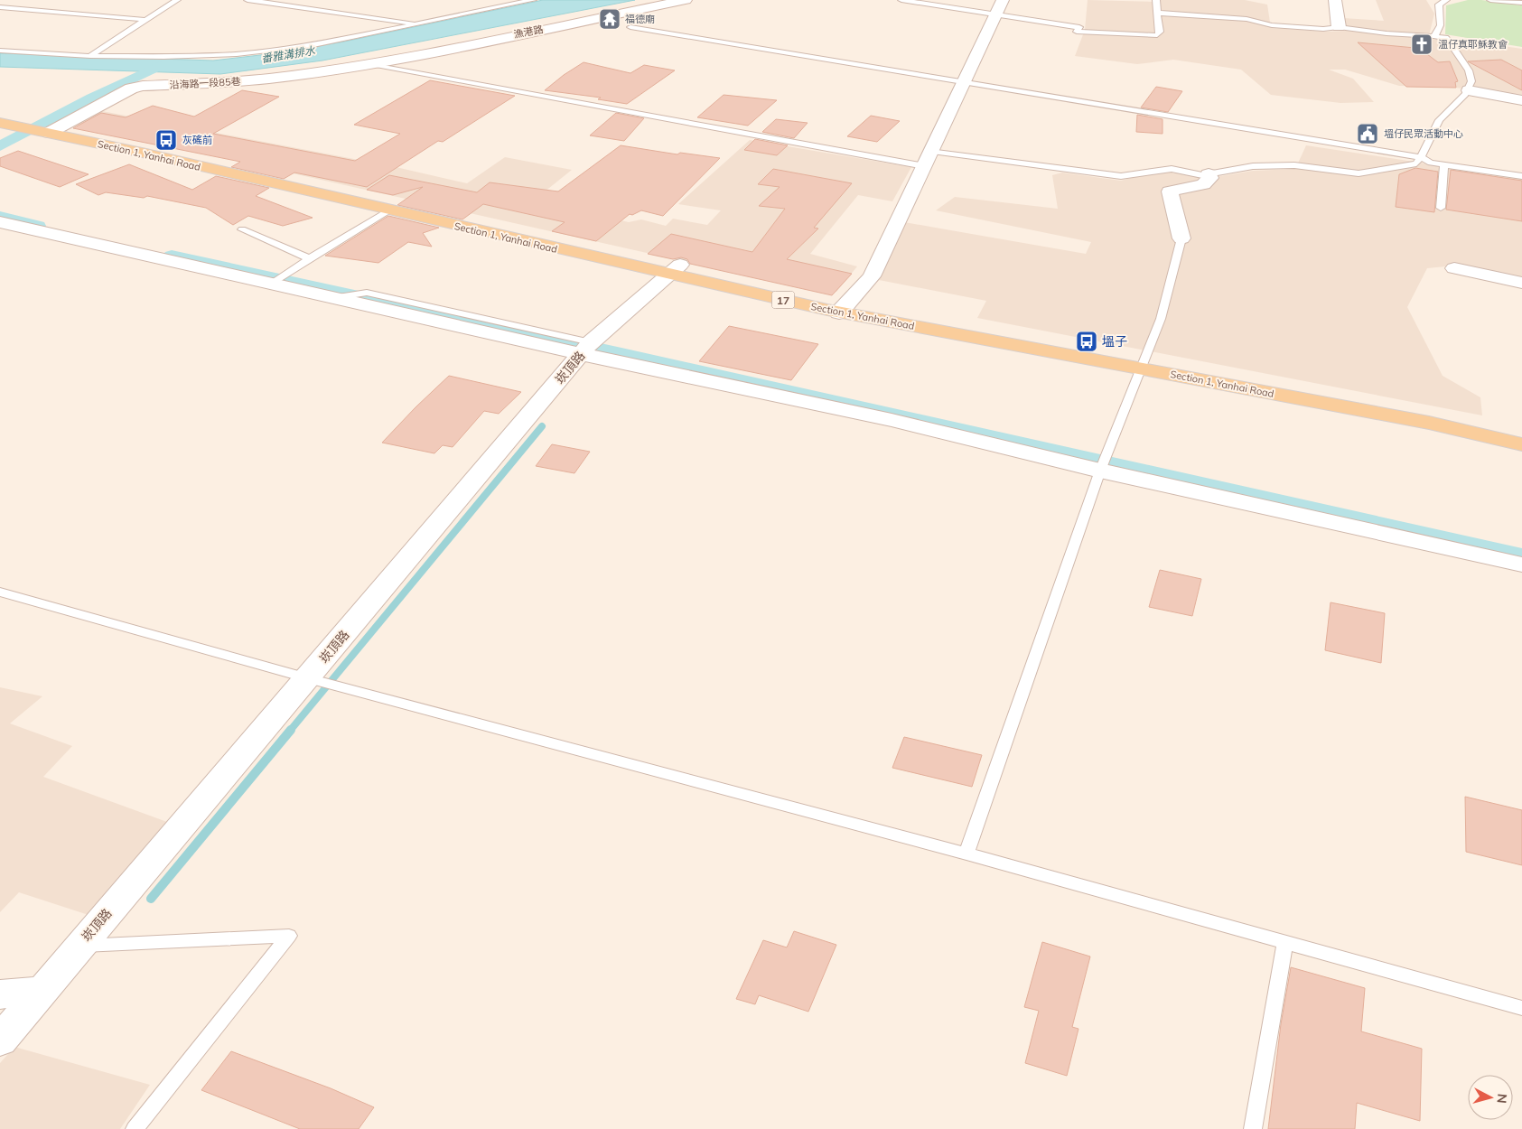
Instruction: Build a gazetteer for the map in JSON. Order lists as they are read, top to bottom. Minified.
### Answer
{"streets":{"main road":["Section 1, Yanhai Road","17"],"street":["漁港路","沿海路一段85巷","崁頂路"]},"crossings":[["漁港路","沿海路一段85巷"],["沿海路一段85巷","Section 1, Yanhai Road"],["Section 1, Yanhai Road","崁頂路"]],"water":["番雅溝排水"],"places":{"temple":["福德廟"],"church":["溫仔真耶穌教會"],"public building":["塭仔民眾活動中心"],"bus stop":["灰磘前","塭子"]},"north":"right"}
